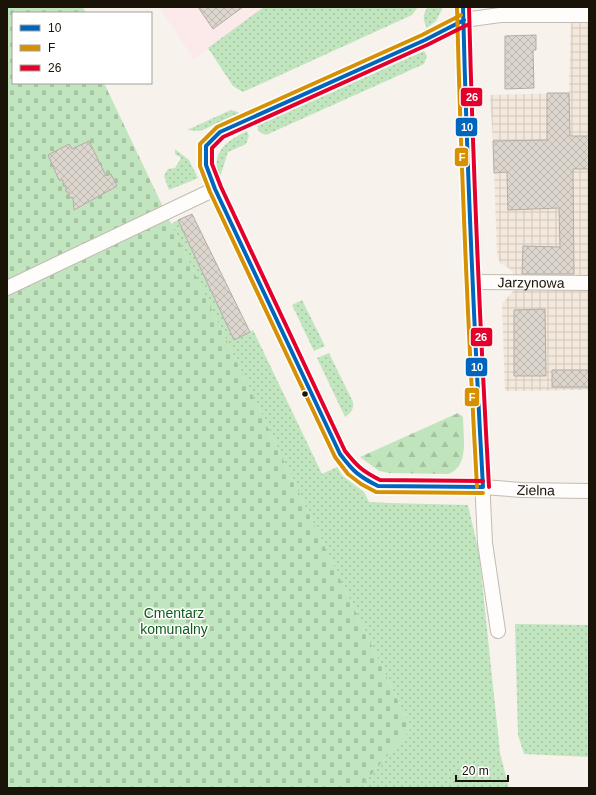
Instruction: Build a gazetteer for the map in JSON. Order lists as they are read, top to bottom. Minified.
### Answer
{"streets":{"street":["Jarzynowa","Zielna"]},"parks":["Cmentarz komunalny"],"lines":["transit line 10","transit line F","transit line 26"],"legend":["10","F","26"],"scale_bar":"20 m"}
